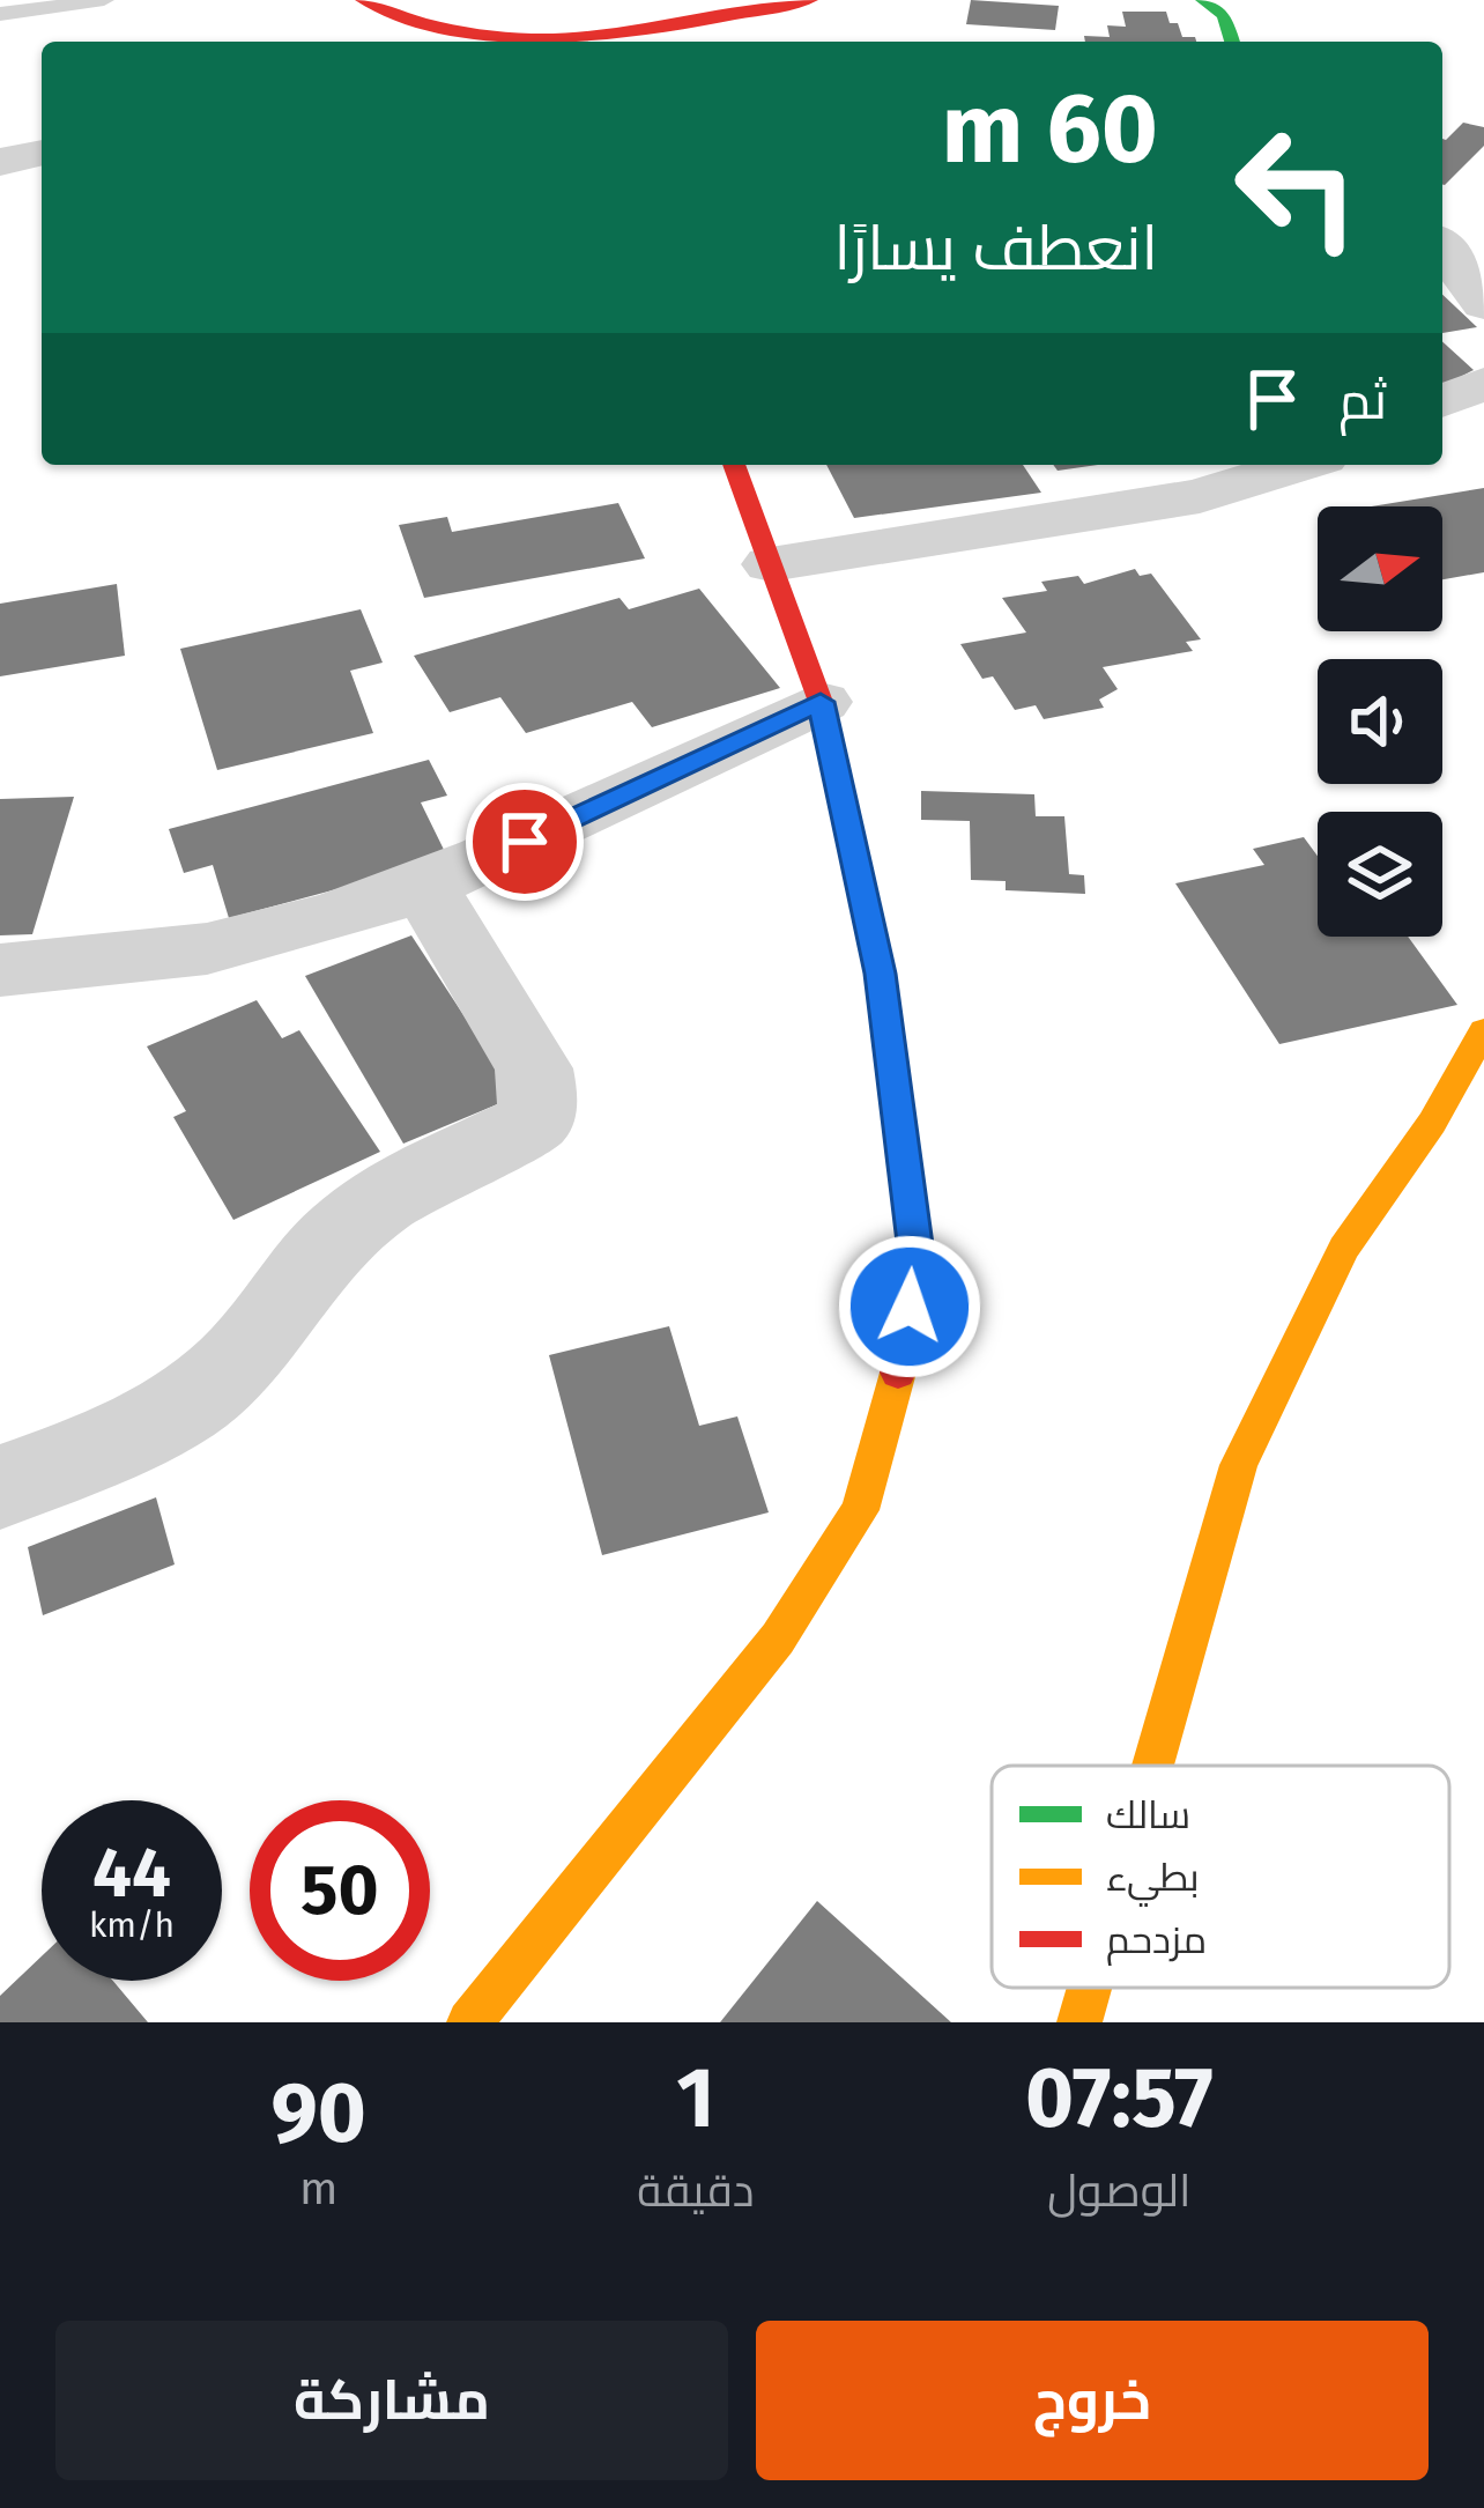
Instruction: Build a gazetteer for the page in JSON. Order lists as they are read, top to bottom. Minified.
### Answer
{"legend":["سالك","بطيء","مزدحم"],"north":"right","page":{"turn":["60 m","انعطف يسارًا"],"then":"ثم","speed":"44 km/h","limit":"50","eta":["07:57","الوصول","1","دقيقة","90","m"],"buttons":["خروج","مشاركة"]}}
